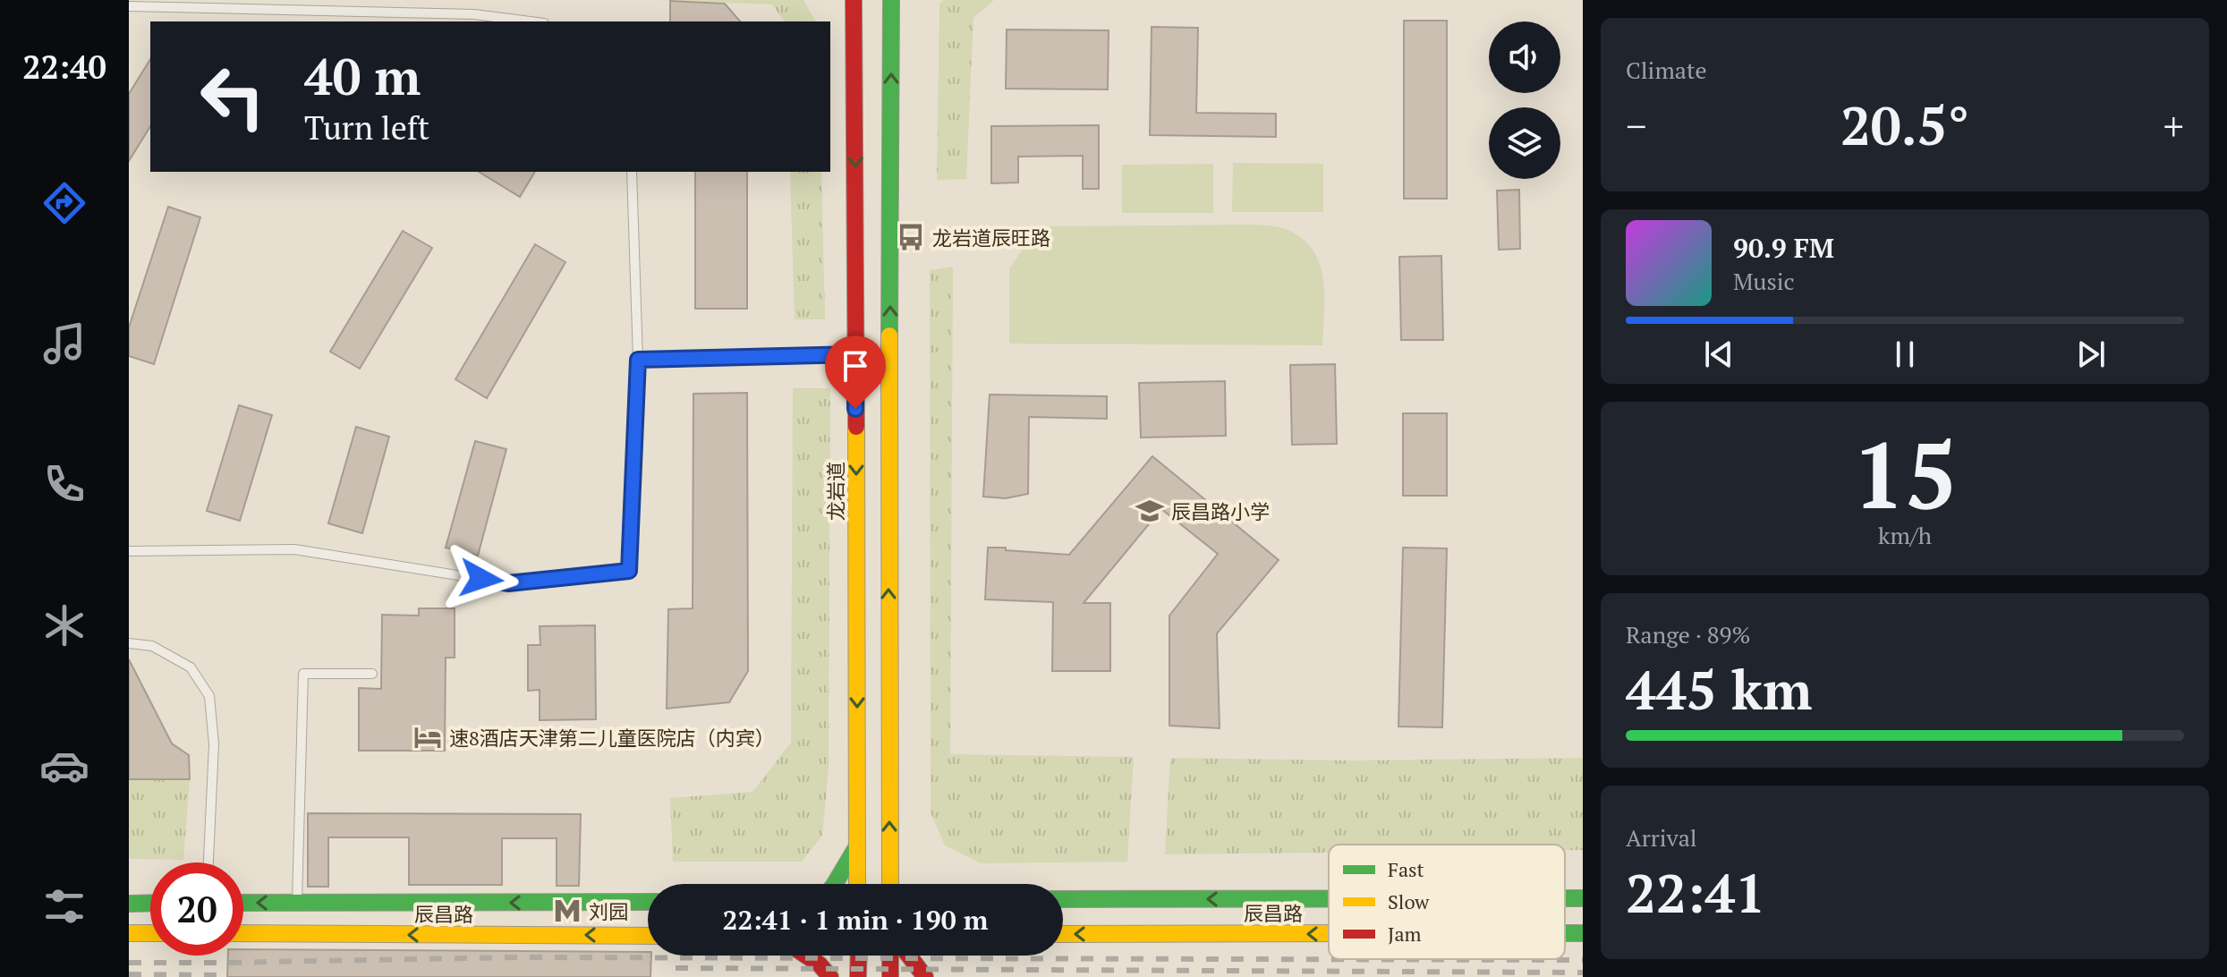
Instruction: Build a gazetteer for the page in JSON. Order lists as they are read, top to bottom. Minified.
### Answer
{"streets":{"main road":["龙岩道","辰昌路"]},"places":{"bus stop":["龙岩道辰旺路"],"school or university":["辰昌路小学"],"hotel":["速8酒店天津第二儿童医院店（内宾）"],"metro station":["刘园"]},"legend":["Fast","Slow","Jam"],"page":{"tabs":"22:40","tile":["Climate",["15","km/h"],["Range · 89%","445 km"],["Arrival","22:41"]],"turn":["40 m","Turn left"],"heat":["−","20.5°","+"],"song":["90.9 FM","Music"],"limit":"20","trip":"22:41 · 1 min · 190 m"}}
